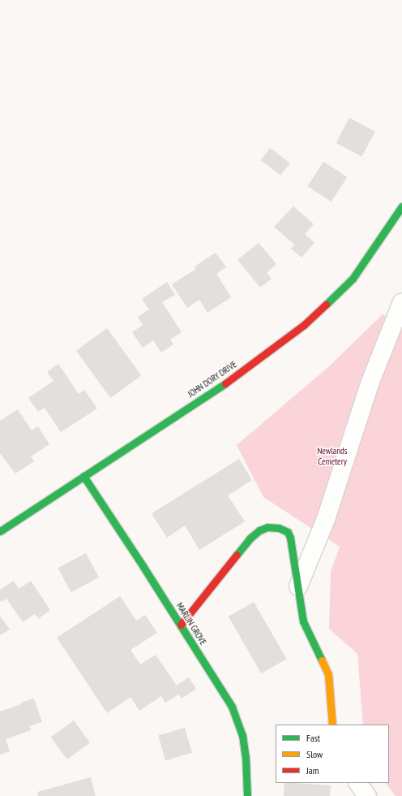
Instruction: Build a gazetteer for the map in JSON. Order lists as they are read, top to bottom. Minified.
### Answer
{"streets":{"street":["JOHN DORY DRIVE","MARLIN GROVE"]},"crossings":[["JOHN DORY DRIVE","MARLIN GROVE"]],"parks":["Newlands Cemetery"],"legend":["Fast","Slow","Jam"]}
